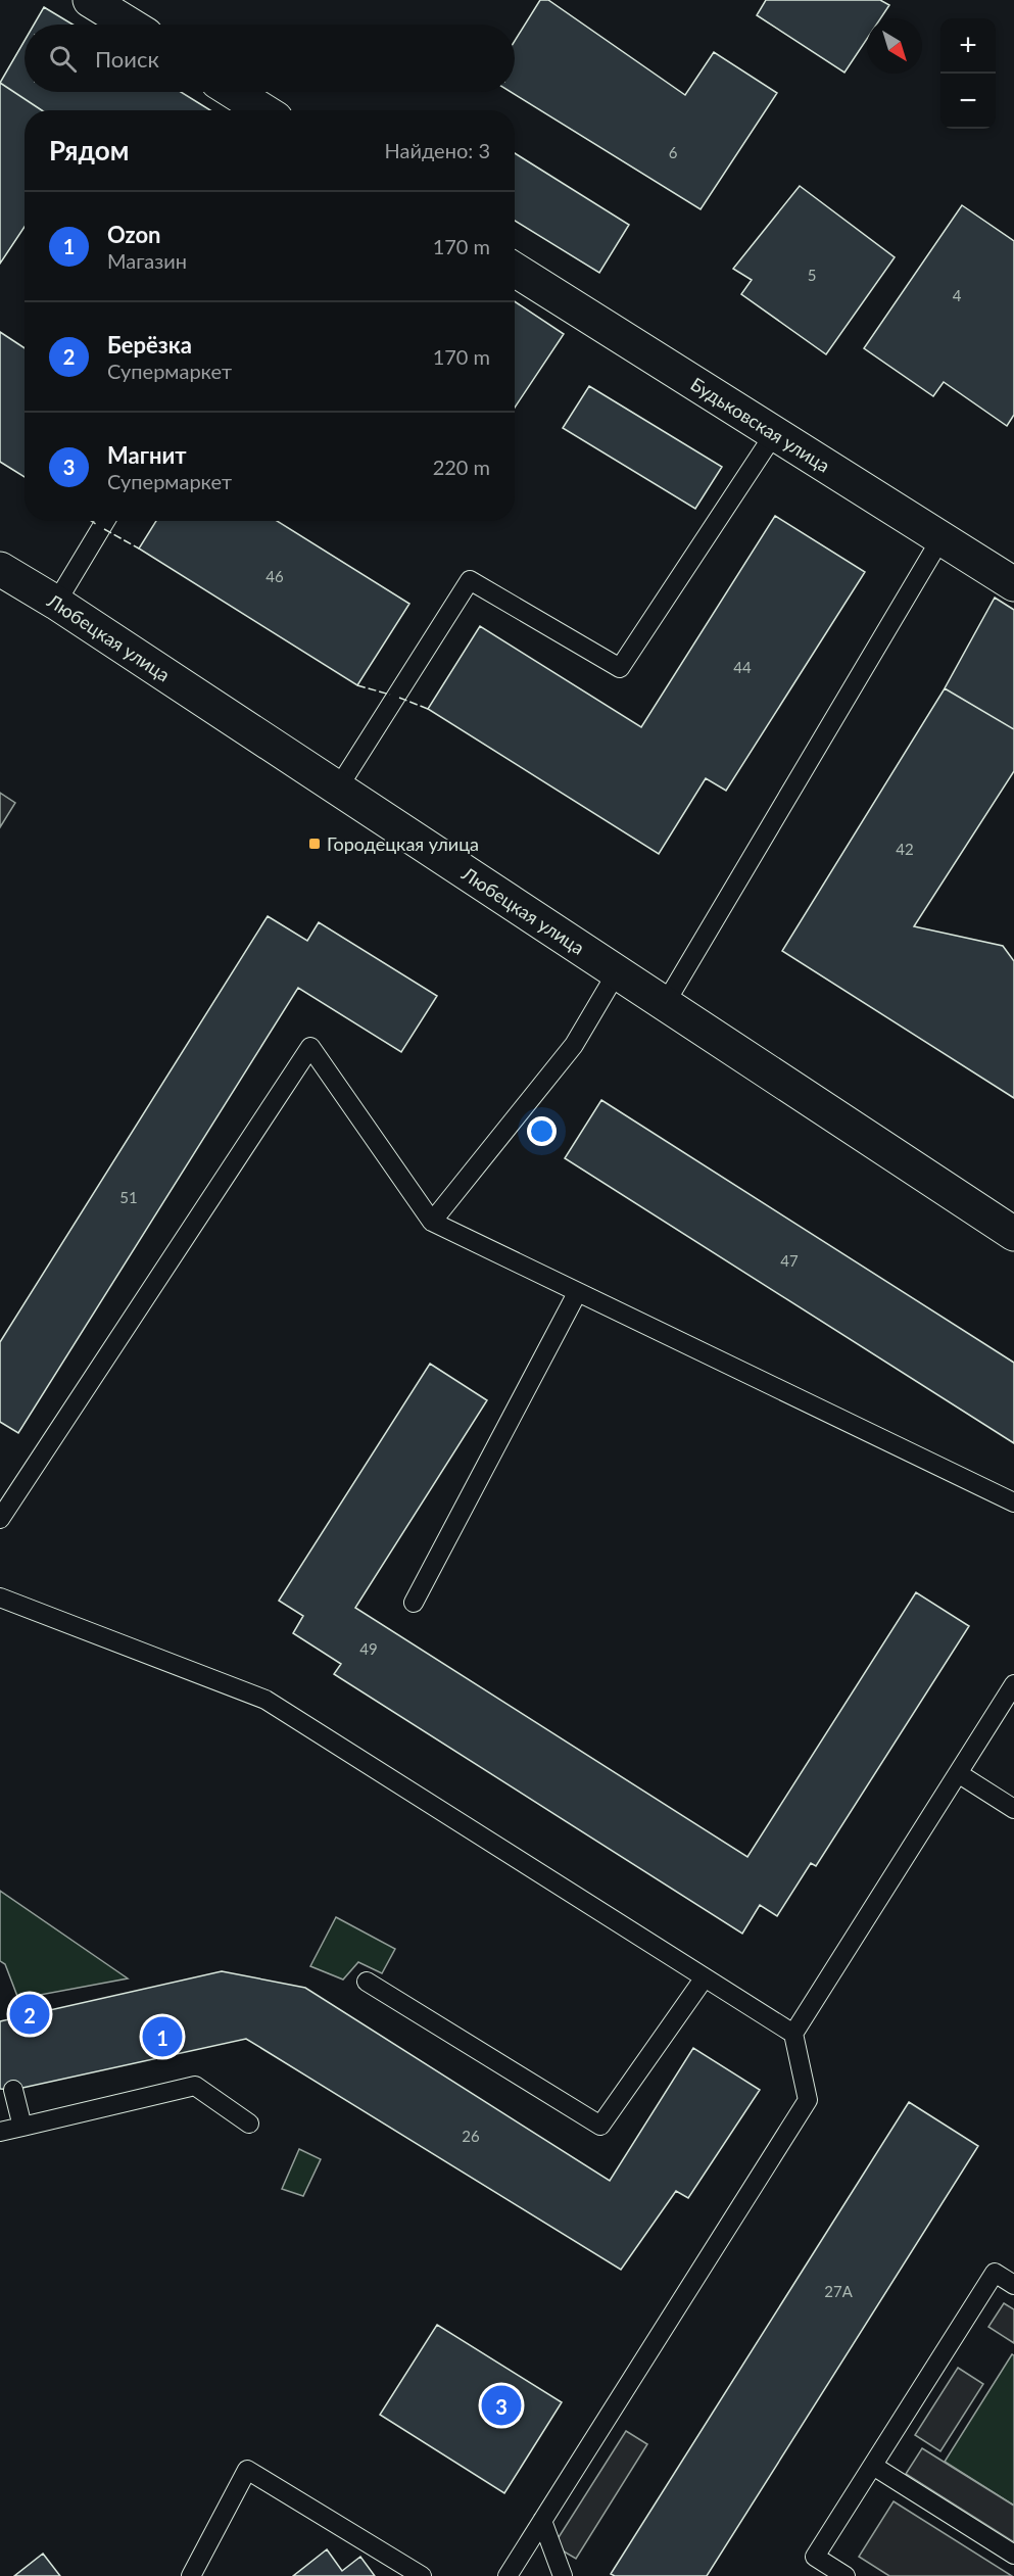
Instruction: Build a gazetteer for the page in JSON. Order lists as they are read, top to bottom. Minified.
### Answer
{"streets":{"street":["Будьковская улица","Любецкая улица"]},"places":{"transit":["Городецкая улица"]},"house_numbers":["6","5","4","46","44","42","51","47","49","26","27А"],"north":"bottom right","page":{"map_buttons":["+","−"],"search":"Поиск","heading":["Рядом","Найдено: 3"],"list":[{"mark":"1","name":"Ozon","note":"Магазин","value":"170 m"},{"mark":"2","name":"Берёзка","note":"Супермаркет","value":"170 m"},{"mark":"3","name":"Магнит","note":"Супермаркет","value":"220 m"}],"pins":["2","1","3"]}}
